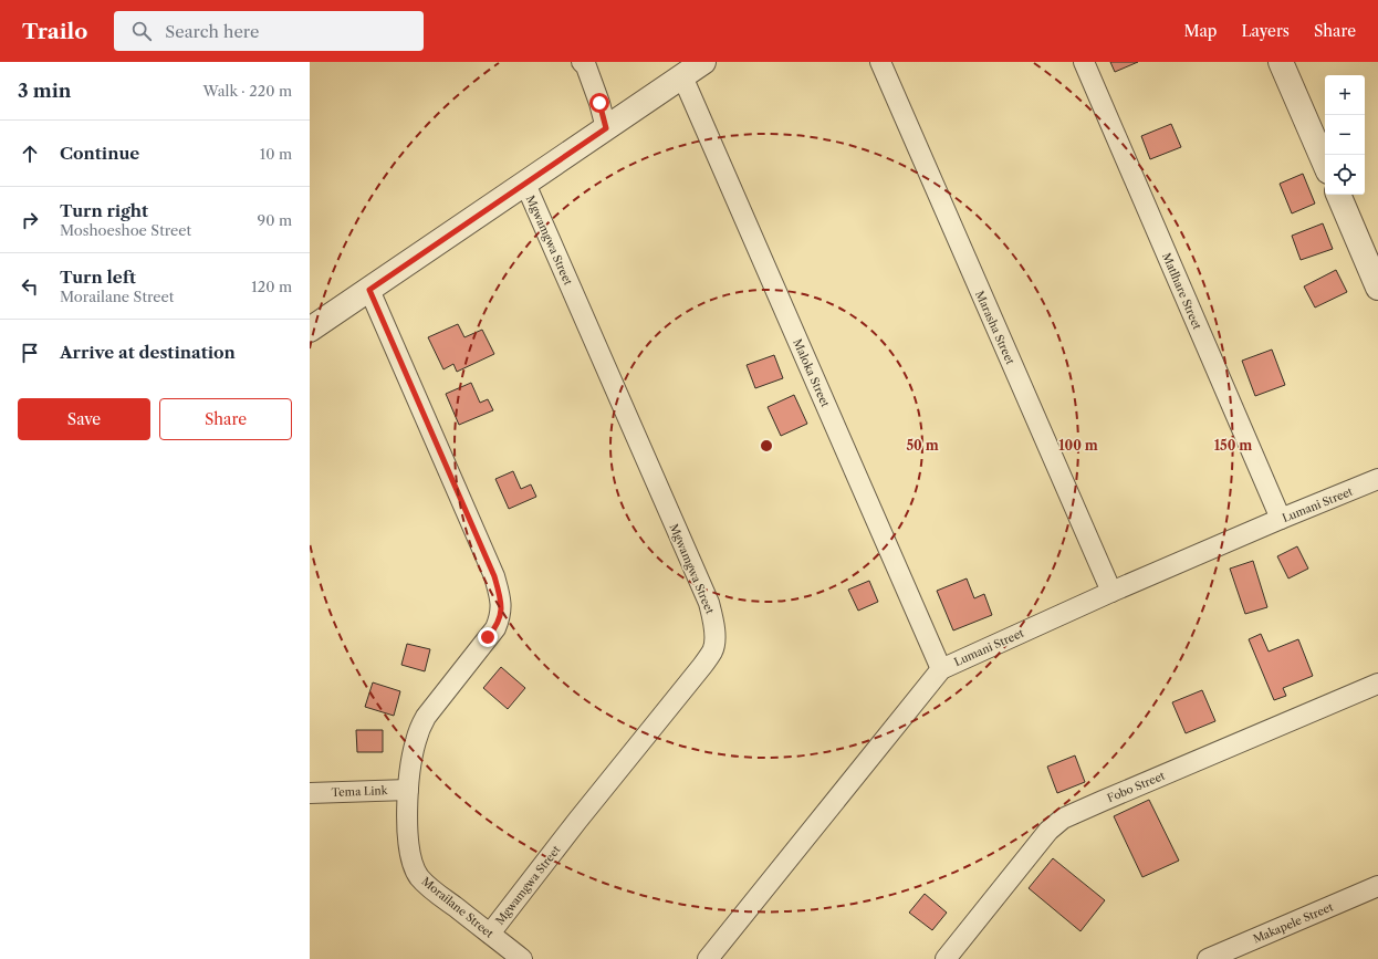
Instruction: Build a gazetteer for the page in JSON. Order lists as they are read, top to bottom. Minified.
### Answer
{"streets":{"street":["Mgwamgwa Street","Matlhare Street","Marasha Street","Maloka Street","Lumani Street","Fobo Street","Tema Link","Morailane Street","Makapele Street"]},"crossings":[["Mgwamgwa Street","Morailane Street"],["Matlhare Street","Lumani Street"],["Marasha Street","Lumani Street"],["Maloka Street","Lumani Street"],["Tema Link","Morailane Street"]],"page":{"header":"Trailo","search":"Search here","nav":["Map","Layers","Share"],"heading":["3 min","Walk · 220 m"],"map_buttons":["+","−"],"list":[["Continue","10 m"],["Turn right","Moshoeshoe Street","90 m"],["Turn left","Morailane Street","120 m"],"Arrive at destination"],"buttons":["Save","Share"]},"rings":["50 m","100 m","150 m"]}
